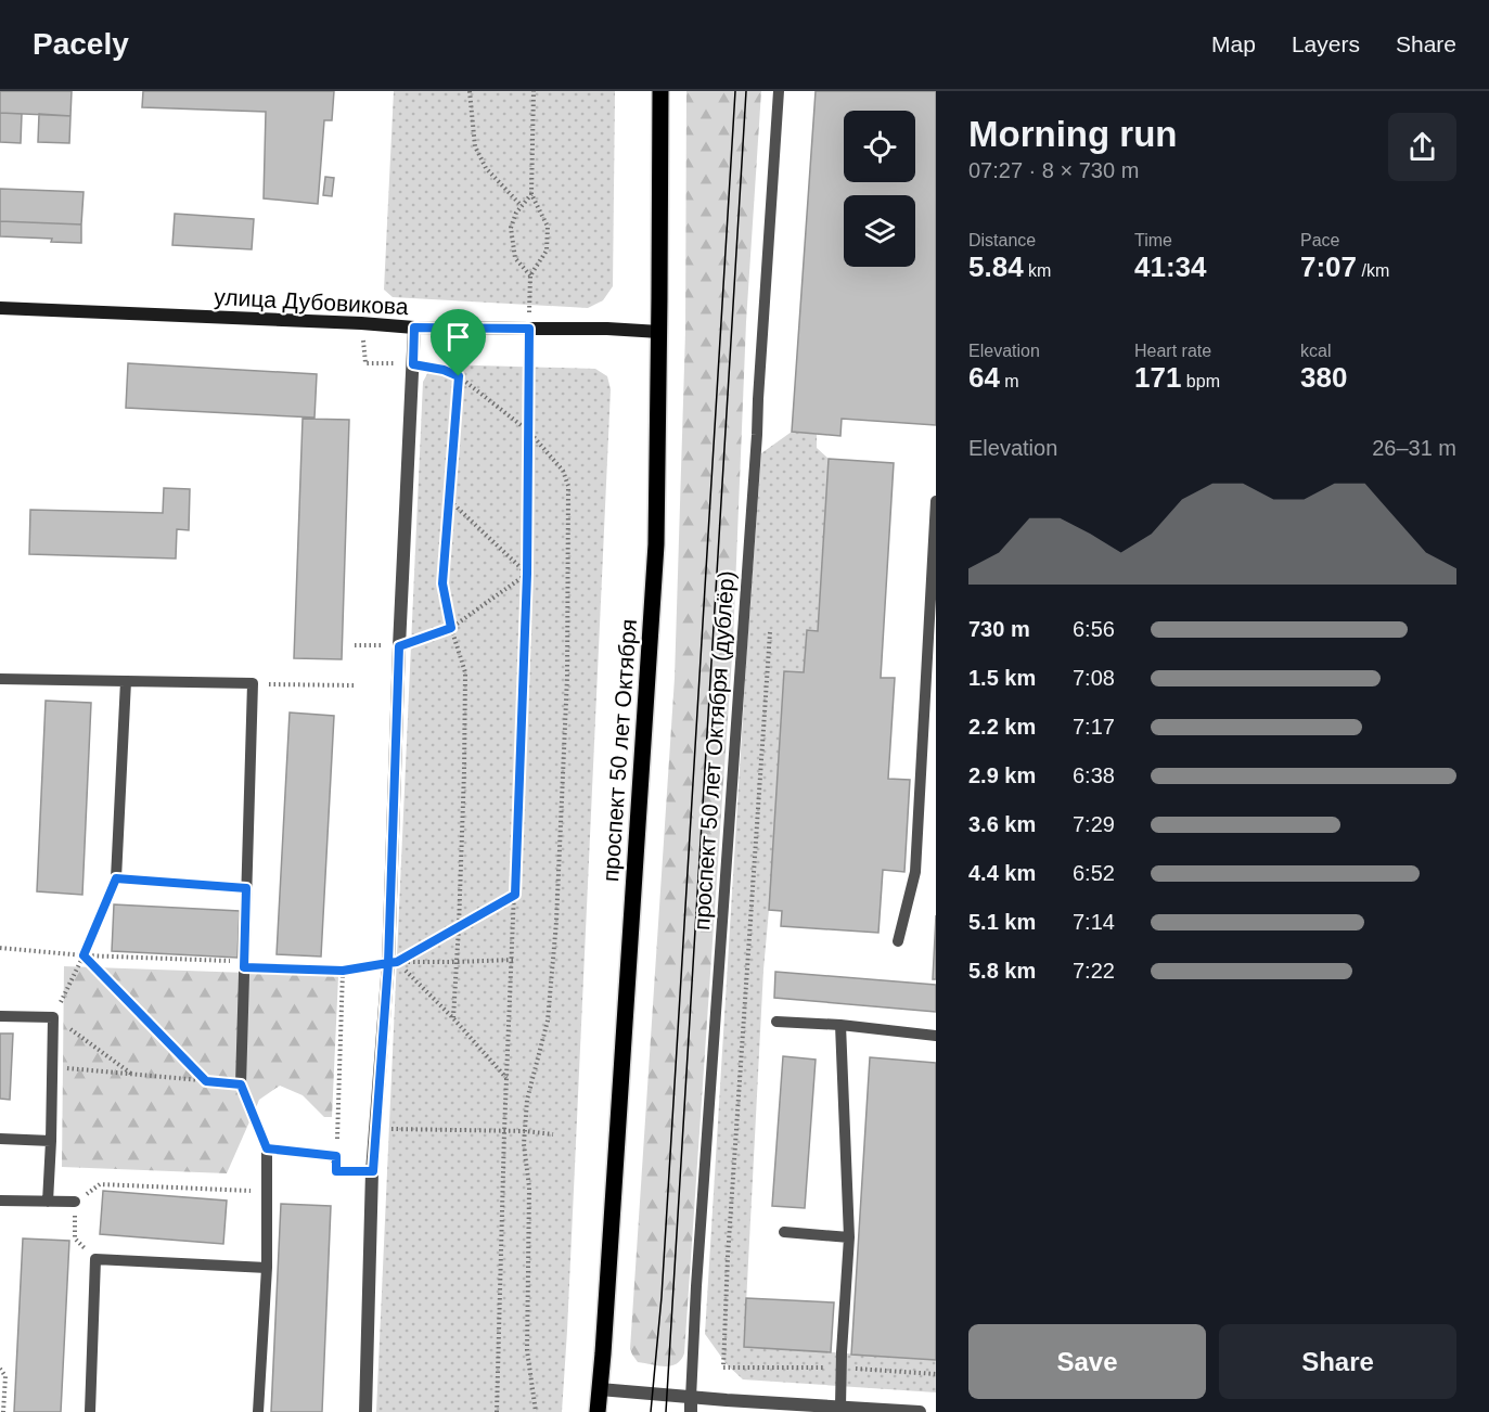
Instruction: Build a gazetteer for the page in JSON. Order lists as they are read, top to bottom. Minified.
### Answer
{"streets":{"main road":["проспект 50 лет Октября"],"street":["улица Дубовикова","проспект 50 лет Октября (дублёр)"]},"crossings":[["улица Дубовикова","проспект 50 лет Октября"]],"page":{"header":"Pacely","nav":["Map","Layers","Share"],"heading":["Morning run","07:27 · 8 × 730 m"],"stats":[["Distance","5.84 km"],["Time","41:34"],["Pace","7:07 /km"],["Elevation","64 m"],["Heart rate","171 bpm"],["kcal","380"]],"chart":["Elevation","26–31 m"],"list":[{"name":"730 m","note":"6:56"},{"name":"1.5 km","note":"7:08"},{"name":"2.2 km","note":"7:17"},{"name":"2.9 km","note":"6:38"},{"name":"3.6 km","note":"7:29"},{"name":"4.4 km","note":"6:52"},{"name":"5.1 km","note":"7:14"},{"name":"5.8 km","note":"7:22"}],"buttons":["Save","Share"]}}
